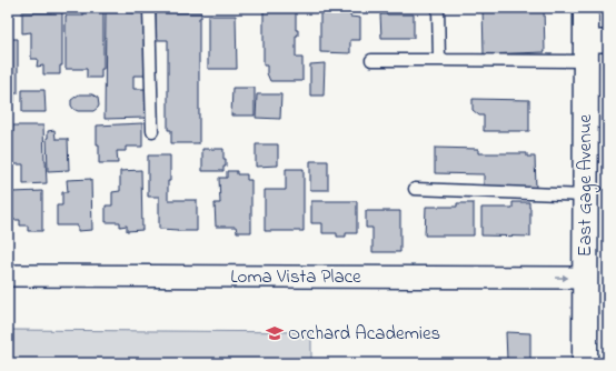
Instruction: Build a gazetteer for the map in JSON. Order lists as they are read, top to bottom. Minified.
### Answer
{"streets":{"main road":["East Gage Avenue"],"street":["Loma Vista Place"]},"crossings":[["East Gage Avenue","Loma Vista Place"]],"one_way":["Loma Vista Place"],"places":{"school or university":["Orchard Academies"]}}
